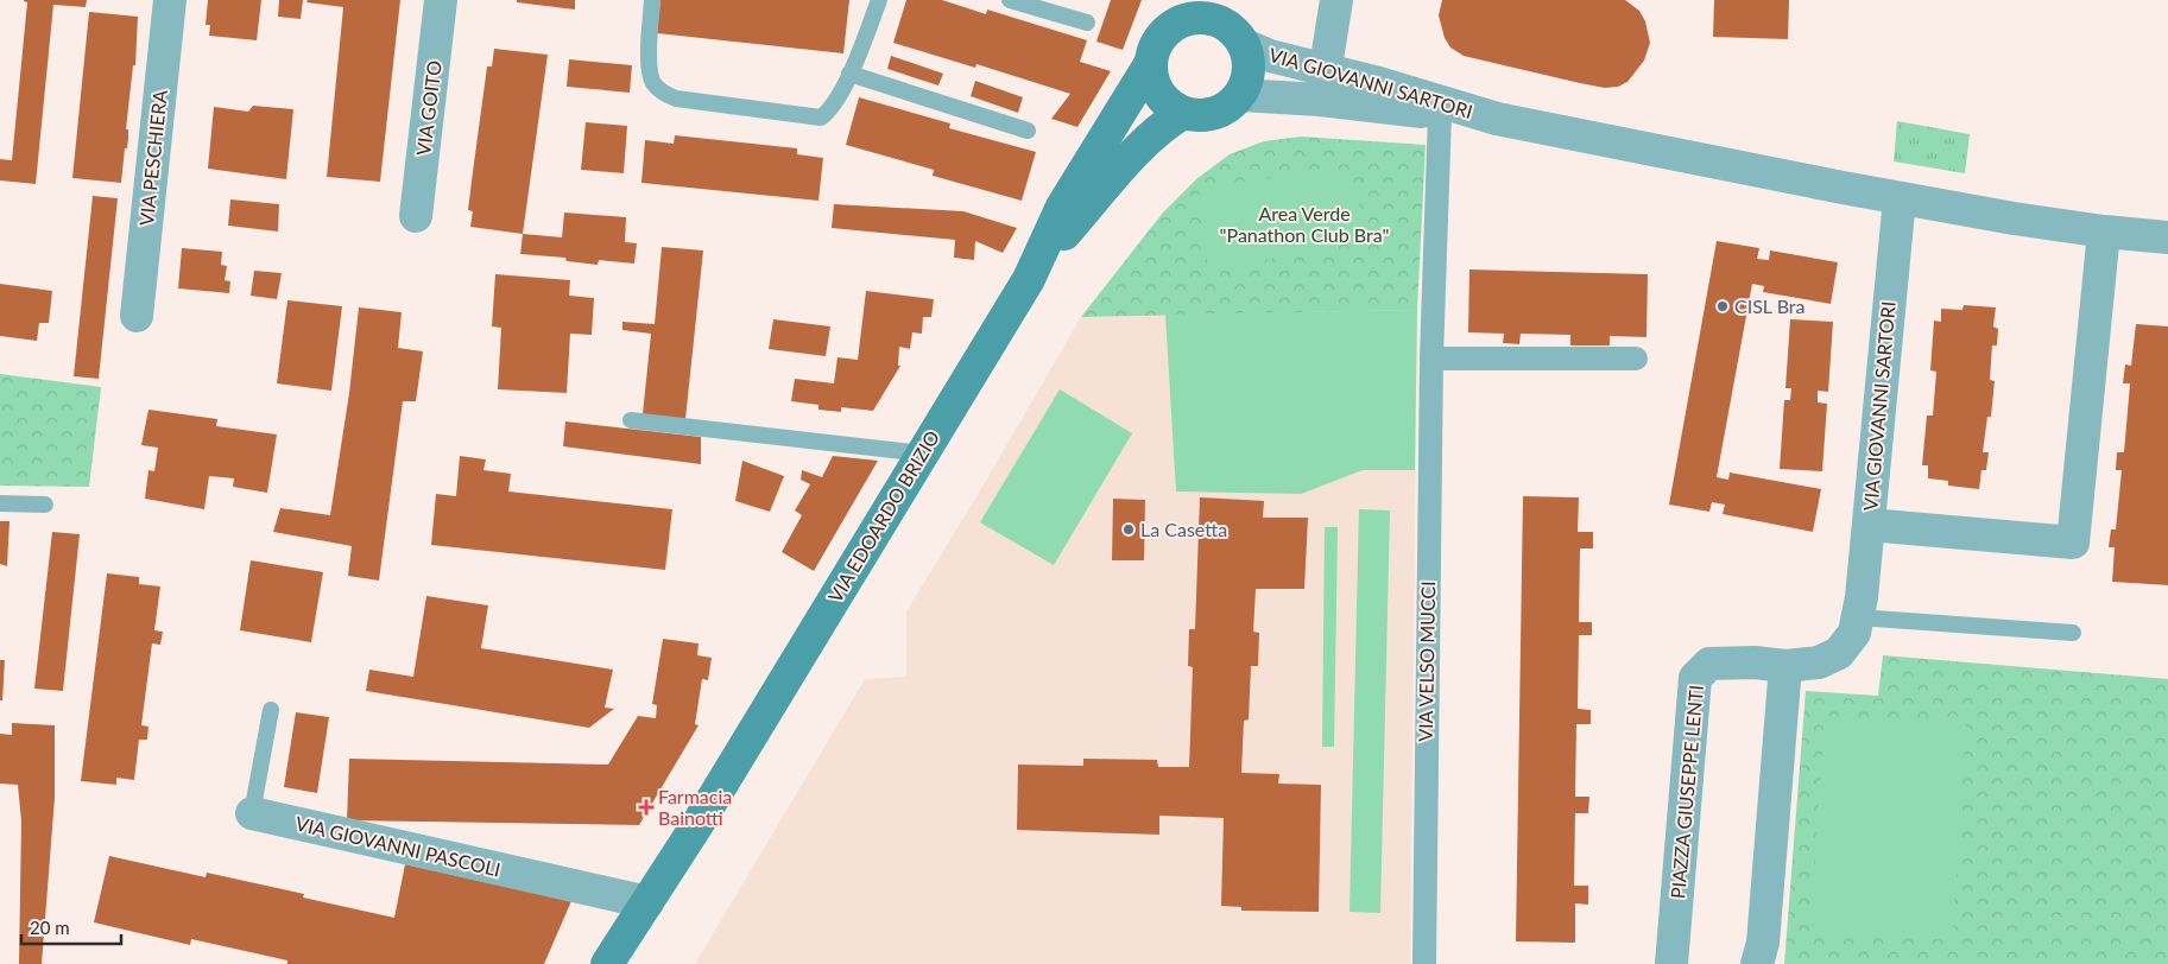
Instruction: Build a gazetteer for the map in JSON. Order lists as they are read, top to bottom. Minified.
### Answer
{"streets":{"main road":["VIA EDOARDO BRIZIO"],"street":["VIA GIOVANNI SARTORI","VIA GOITO","VIA PESCHIERA","VIA VELSO MUCCI","PIAZZA GIUSEPPE LENTI","VIA GIOVANNI PASCOLI"]},"crossings":[["VIA GIOVANNI SARTORI","VIA EDOARDO BRIZIO"],["VIA GIOVANNI SARTORI","VIA VELSO MUCCI"],["VIA GIOVANNI SARTORI","PIAZZA GIUSEPPE LENTI"],["VIA EDOARDO BRIZIO","VIA GIOVANNI PASCOLI"]],"parks":["Area Verde \"Panathon Club Bra\""],"places":{"other":["CISL Bra","La Casetta"],"health":["Farmacia Bainotti"]},"scale_bar":"20 m"}
